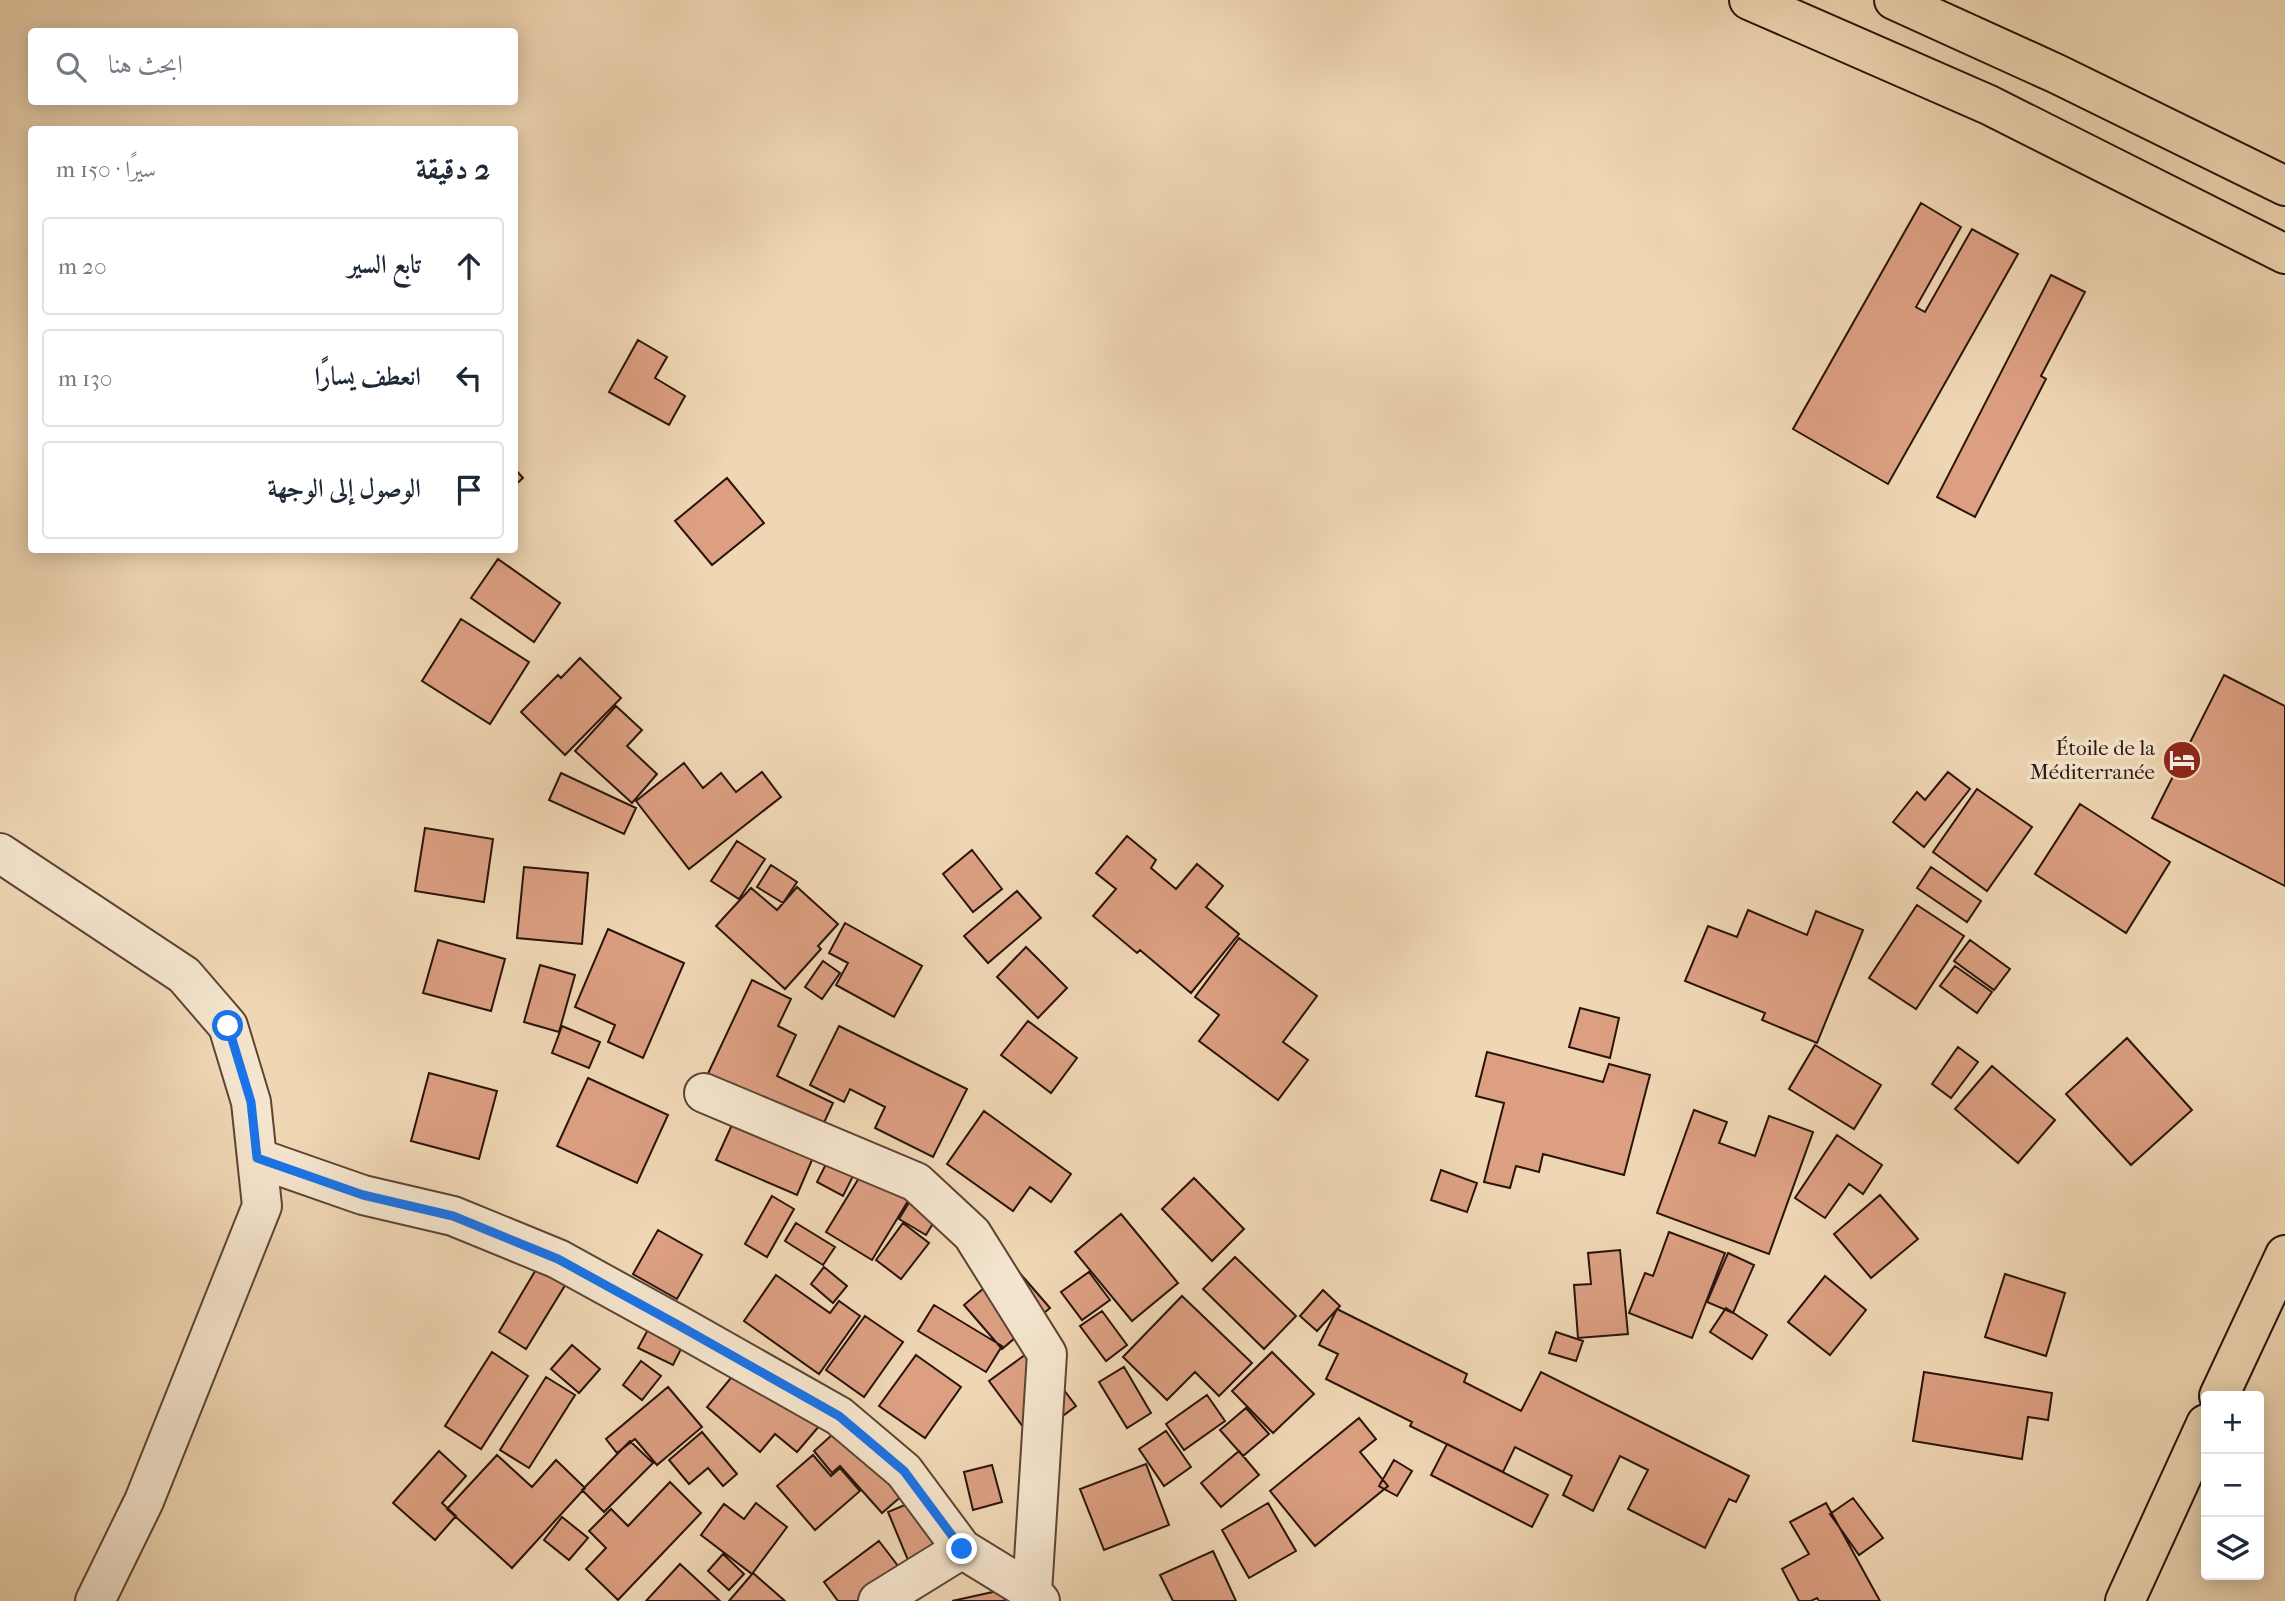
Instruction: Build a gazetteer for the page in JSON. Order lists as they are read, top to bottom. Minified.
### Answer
{"places":{"hotel":["Étoile de la Méditerranée"]},"page":{"search":"ابحث هنا","heading":["2 دقيقة","سيرًا · 150 m"],"list":[["تابع السير","20 m"],["انعطف يسارًا","130 m"],"الوصول إلى الوجهة"],"map_buttons":["+","−"]}}
